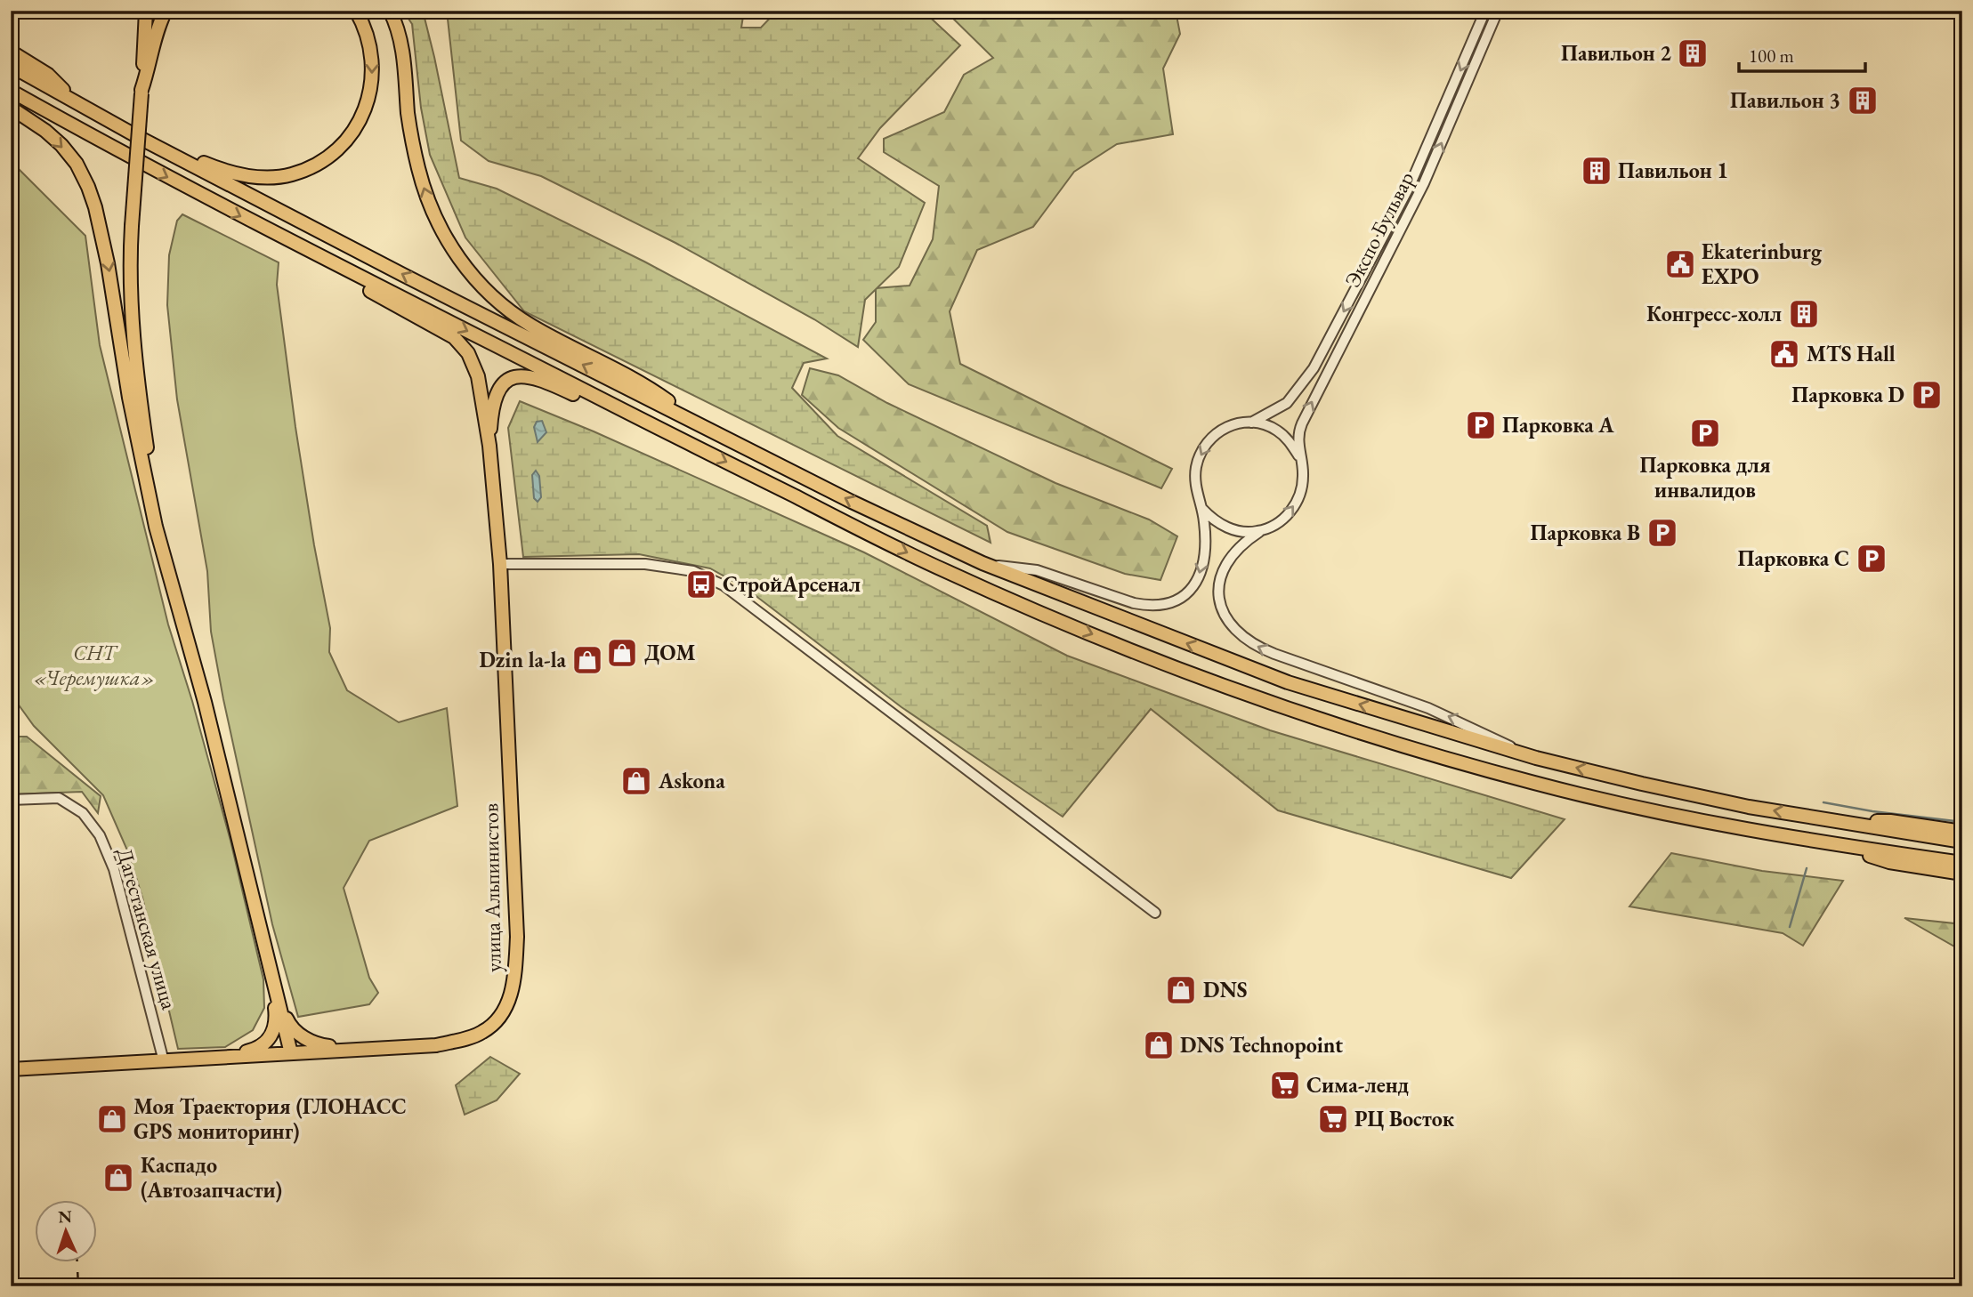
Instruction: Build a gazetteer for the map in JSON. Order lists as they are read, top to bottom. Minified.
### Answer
{"streets":{"main road":["улица Альпинистов"],"street":["Экспо Бульвар","Дагестанская улица"]},"crossings":[["улица Альпинистов","Дагестанская улица"]],"parks":["СНТ «Черемушка»"],"places":{"building":["Павильон 2","Павильон 3","Павильон 1","Конгресс-холл"],"public building":["Ekaterinburg EXPO","MTS Hall"],"parking":["Парковка D","Парковка A","Парковка для инвалидов","Парковка B","Парковка C"],"bus stop":["СтройАрсенал"],"shop":["ДОМ","Dzin la-la","Askona","DNS","DNS Technopoint","Моя Траектория (ГЛОНАСС GPS мониторинг)","Каспадо (Автозапчасти)"],"supermarket":["Сима-ленд","РЦ Восток"]},"scale_bar":"100 m","north":"top"}
